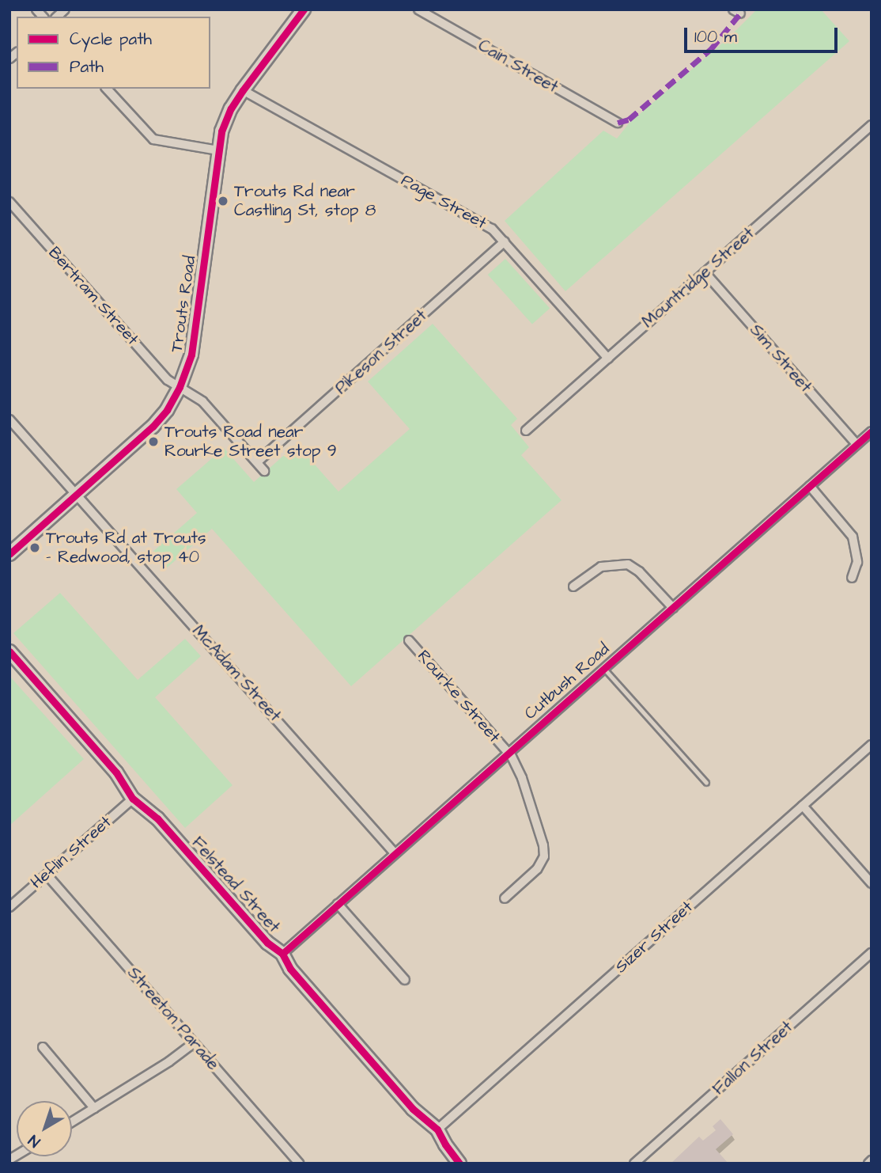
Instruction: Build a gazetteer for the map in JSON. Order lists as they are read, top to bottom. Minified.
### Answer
{"streets":{"street":["Cain Street","Page Street","Mountridge Street","Bertram Street","Trouts Road","Pikeson Street","Sim Street","McAdam Street","Cutbush Road","Rourke Street","Heflin Street","Felstead Street","Sizer Street","Streeton Parade","Fallon Street"]},"crossings":[["Page Street","Mountridge Street"],["Page Street","Trouts Road"],["Page Street","Pikeson Street"],["Mountridge Street","Sim Street"],["Bertram Street","Trouts Road"],["Trouts Road","McAdam Street"],["Sim Street","Cutbush Road"],["McAdam Street","Cutbush Road"],["Cutbush Road","Rourke Street"],["Cutbush Road","Felstead Street"],["Heflin Street","Felstead Street"],["Heflin Street","Streeton Parade"],["Felstead Street","Sizer Street"]],"places":["Trouts Rd near Castling St, stop 8","Trouts Road near Rourke Street stop 9","Trouts Rd at Trouts - Redwood, stop 40"],"legend":["Cycle path","Path"],"scale_bar":"100 m","north":"bottom left"}
